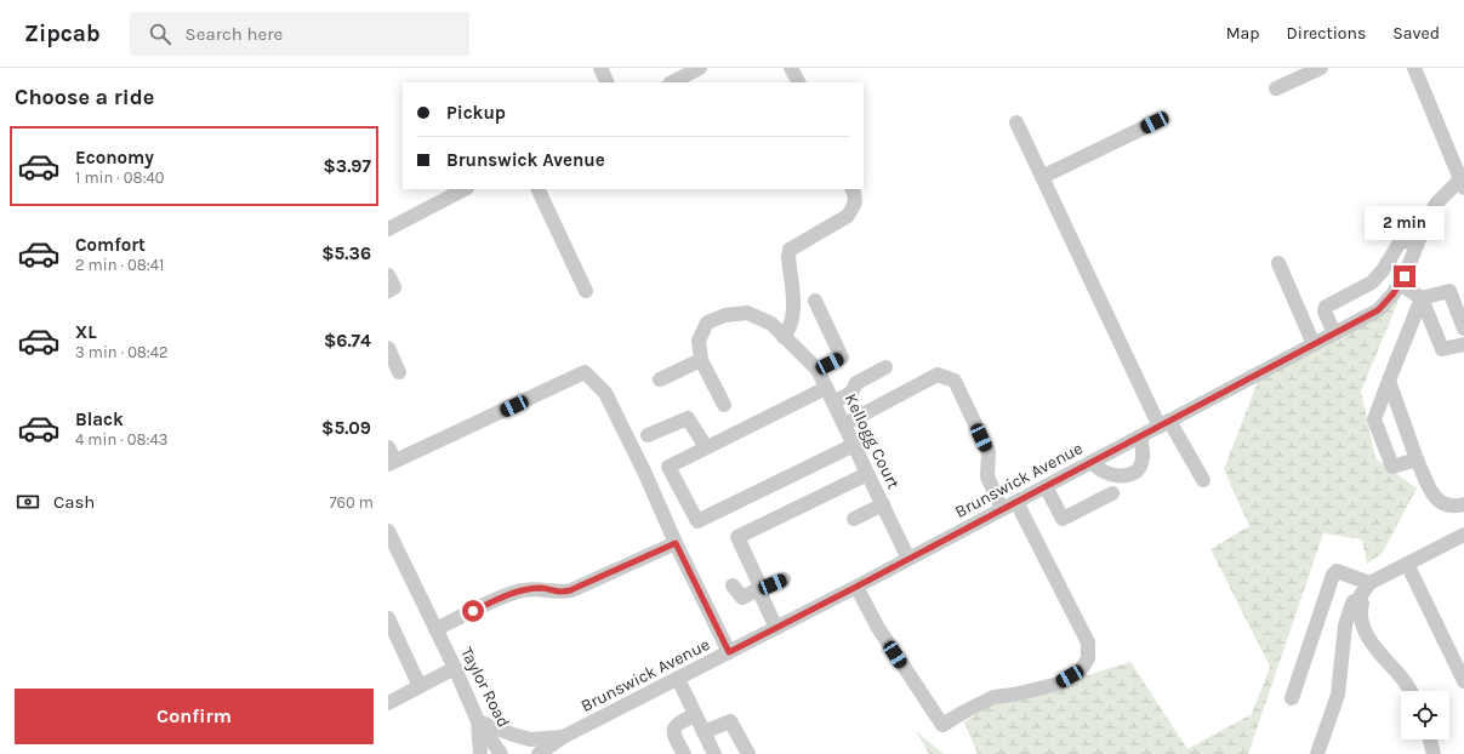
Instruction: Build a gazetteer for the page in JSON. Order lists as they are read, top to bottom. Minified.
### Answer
{"streets":{"street":["Kellogg Court","Brunswick Avenue","Taylor Road"]},"crossings":[["Kellogg Court","Brunswick Avenue"]],"page":{"header":"Zipcab","search":"Search here","nav":["Map","Directions","Saved"],"heading":"Choose a ride","banner":["Pickup","Brunswick Avenue"],"list":[{"name":"Economy","note":"1 min · 08:40","value":"$3.97"},{"name":"Comfort","note":"2 min · 08:41","value":"$5.36"},{"name":"XL","note":"3 min · 08:42","value":"$6.74"},{"name":"Black","note":"4 min · 08:43","value":"$5.09"}],"bubble":"2 min","pay":["Cash","760 m"],"buttons":"Confirm"}}
